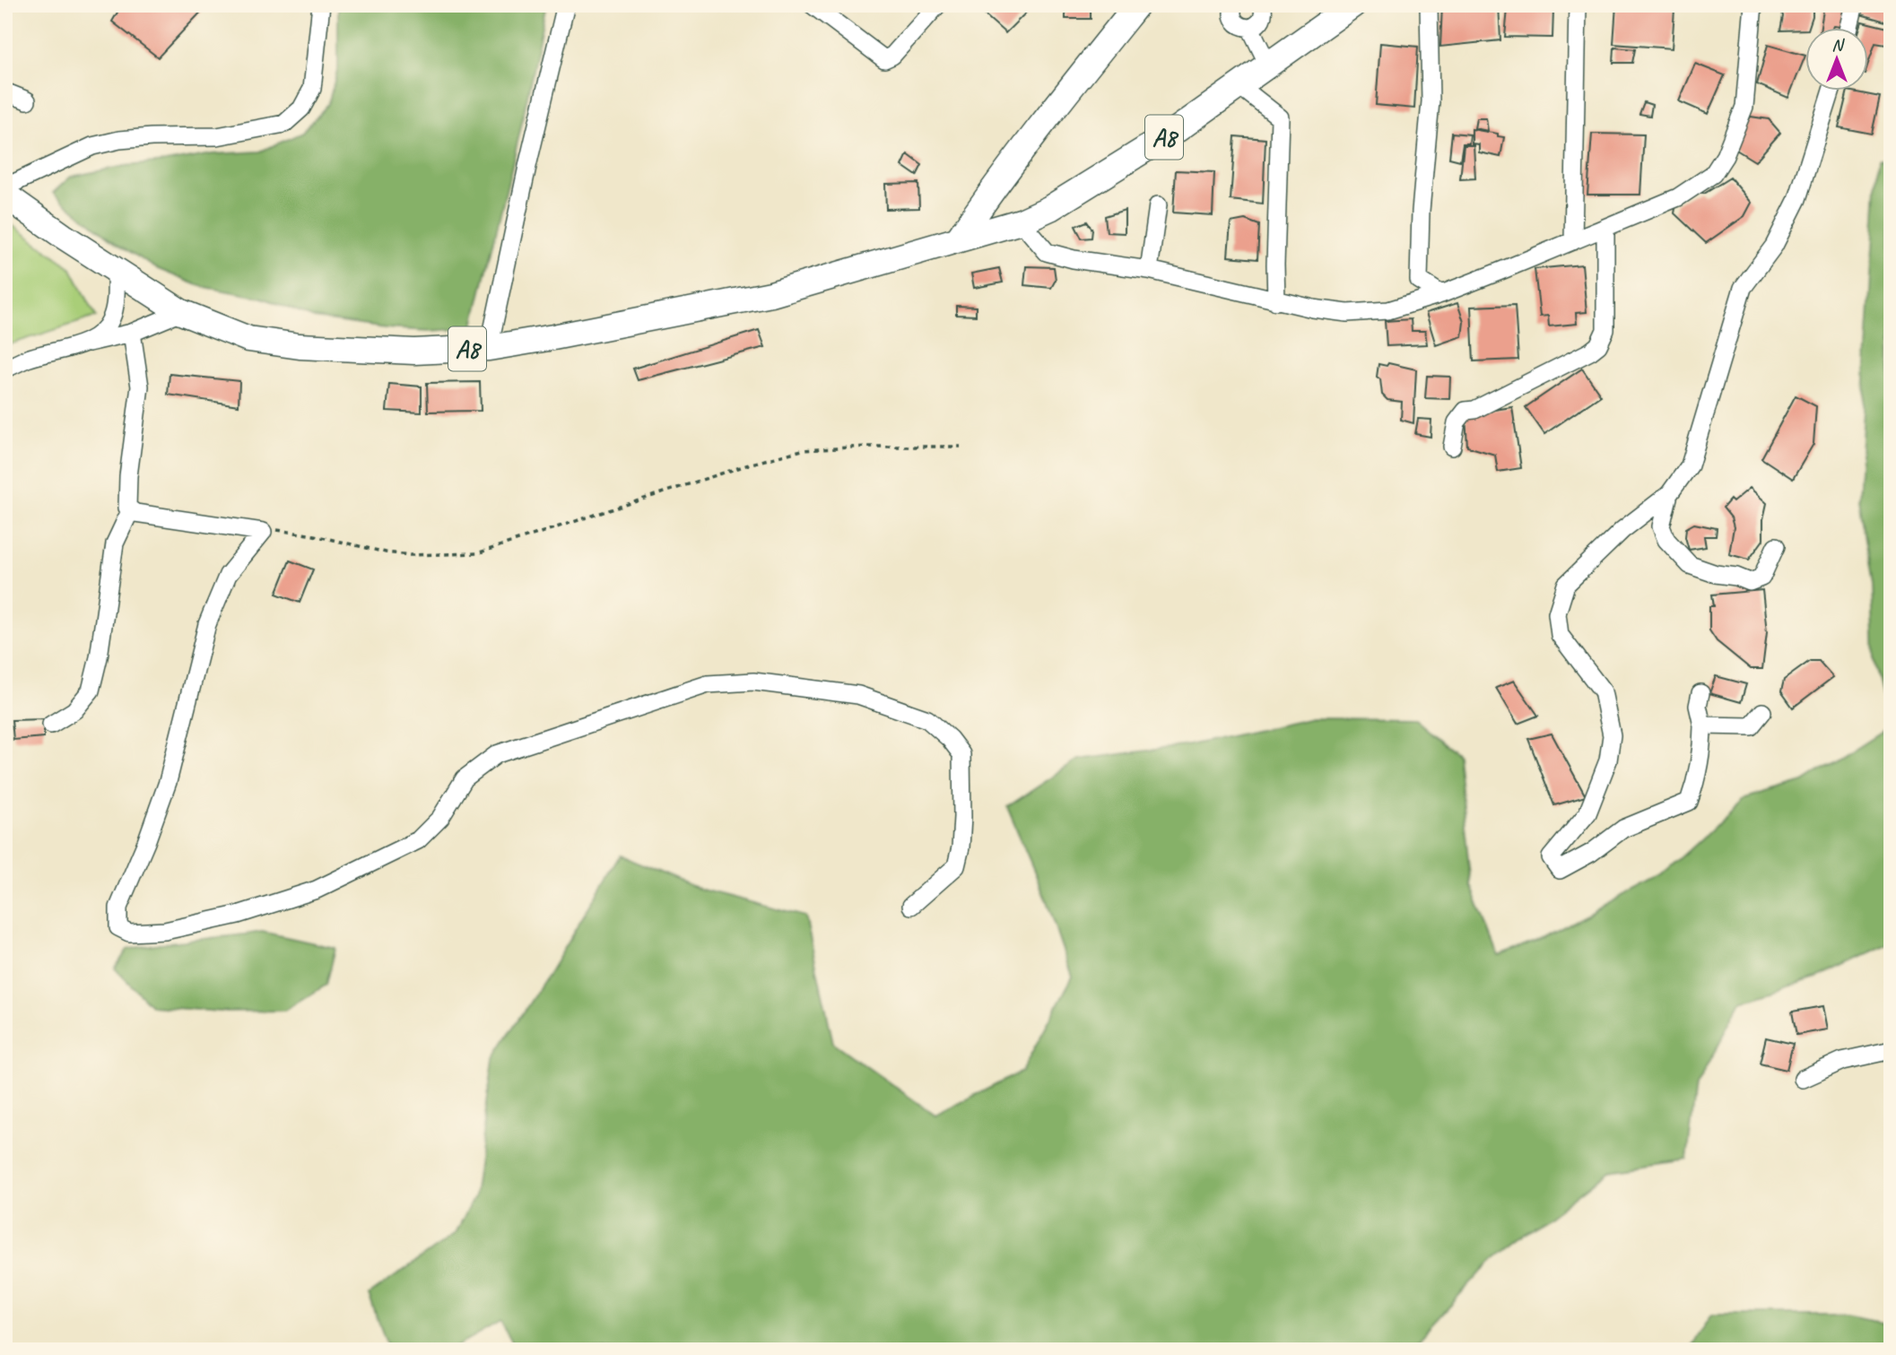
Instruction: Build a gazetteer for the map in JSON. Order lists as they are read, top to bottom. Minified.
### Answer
{"streets":{"highway":["A8"]},"north":"top"}
